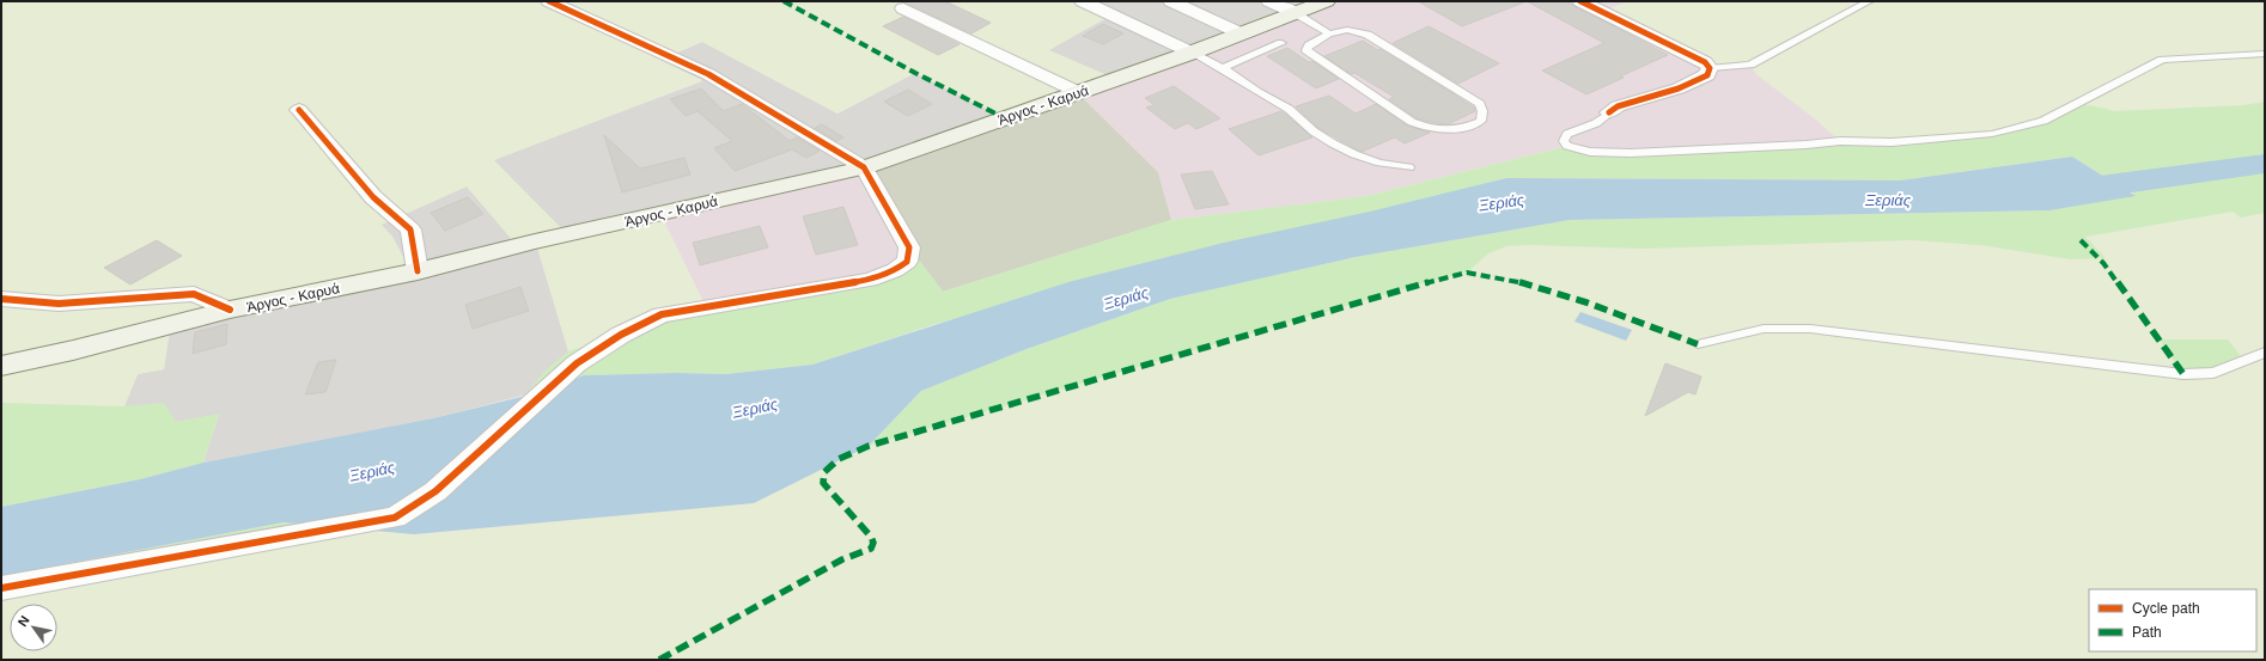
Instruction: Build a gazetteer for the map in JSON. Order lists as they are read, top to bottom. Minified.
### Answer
{"streets":{"main road":["Άργος - Καρυά"]},"water":["Ξεριάς"],"legend":["Cycle path","Path"],"north":"top left"}
